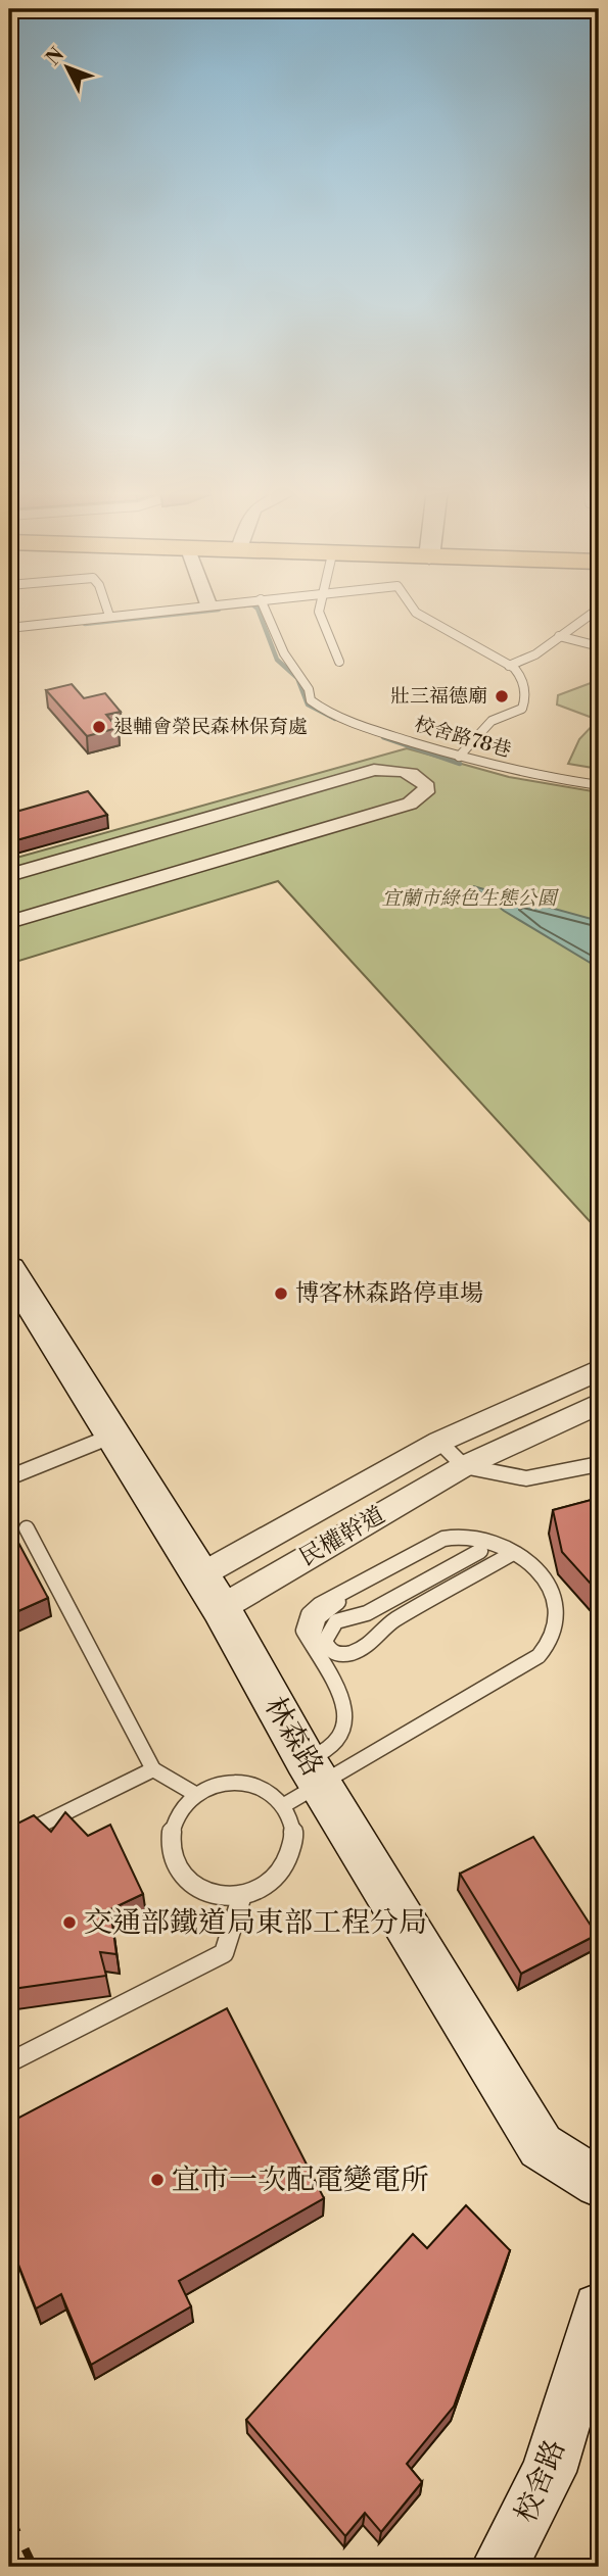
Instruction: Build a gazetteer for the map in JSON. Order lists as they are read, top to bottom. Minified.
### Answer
{"streets":{"street":["民權幹道","林森路","校舍路"],"lane":["校舍路78巷"]},"crossings":[["民權幹道","林森路"]],"parks":["宜蘭市綠色生態公園"],"places":["壯三福德廟","退輔會榮民森林保育處","博客林森路停車場","交通部鐵道局東部工程分局","宜市一次配電變電所"],"north":"top left"}
